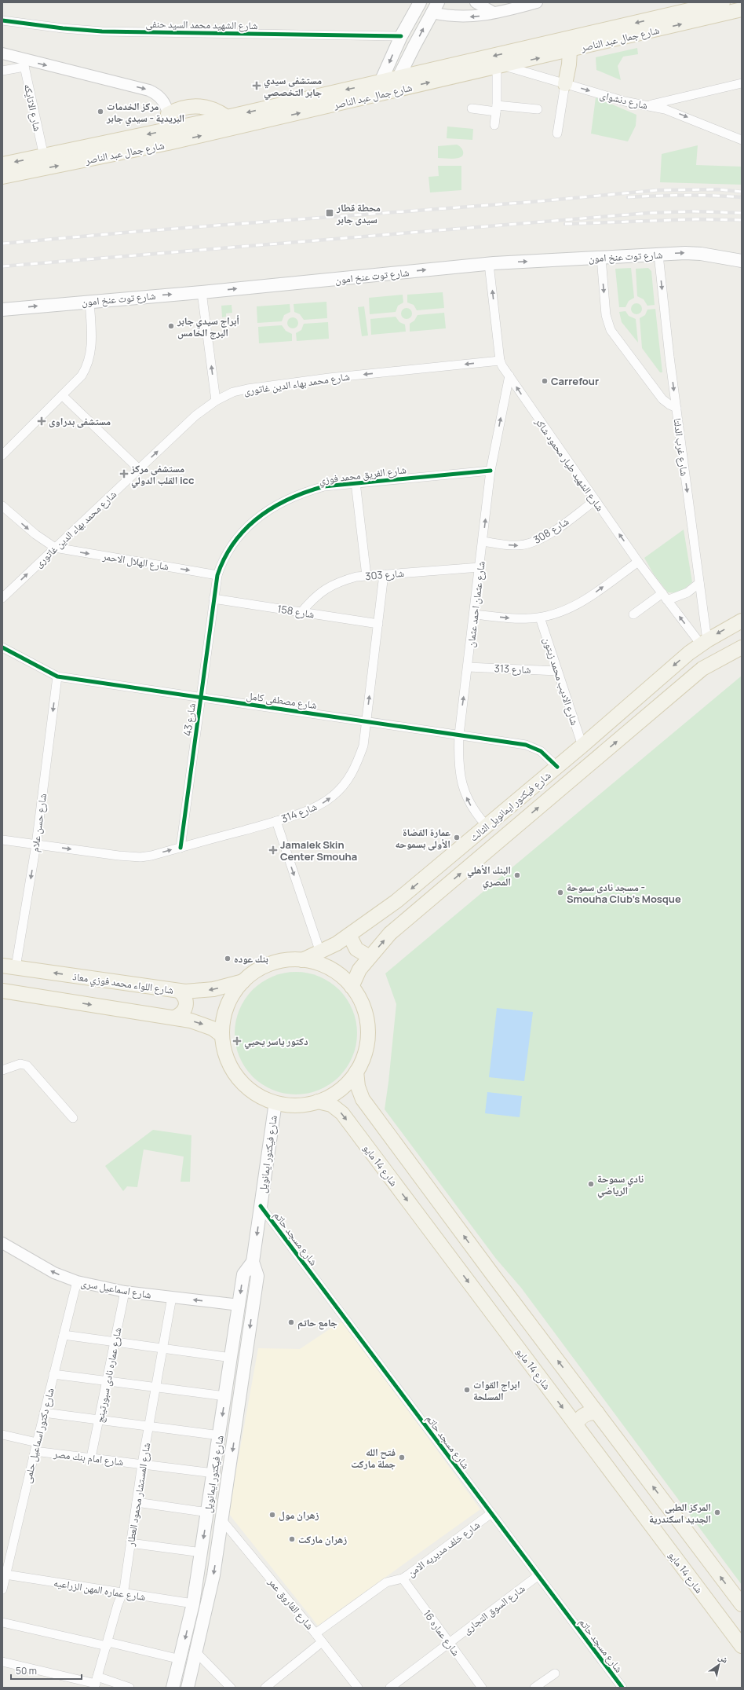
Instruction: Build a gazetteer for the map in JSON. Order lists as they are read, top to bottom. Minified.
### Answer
{"streets":{"main road":["شارع جمال عبد الناصر","شارع توت عنخ امون","شارع فيكتور ايمانويل الثالث","شارع اللواء محمد فوزي معاذ","شارع فيكتور ايمانويل","شارع 14 مايو"],"street":["شارع الشهيد محمد السيد حنفى","شارع دنشواى","شارع الاتايكه","شارع محمد بهاء الدين غاتورى","شارع غرب الدلتا","شارع الشهيد طيار محمود شاكر","شارع الفريق محمد فوزي","شارع 308","شارع الهلال الاحمر","شارع 303","شارع عثمان احمد عثمان","شارع 158","شارع 313","شارع الاديب محمد زيتون","شارع مصطفى كامل","شارع 43","شارع 314","شارع حسن علام","شارع مسجد حاتم","شارع اسماعيل سرى","شارع عماره نادى سبورتينج","شارع دكتور اسماعيل حلمى","شارع امام بنك مصر","شارع المستشار محمود العطار","شارع خلف مديريه الامن","شارع عماره المهن الزراعيه","شارع الفاروق عمر","شارع السوق التجارى","شارع عماره 16"]},"crossings":[["شارع جمال عبد الناصر","شارع دنشواى"],["شارع جمال عبد الناصر","شارع الاتايكه"],["شارع توت عنخ امون","شارع غرب الدلتا"],["شارع توت عنخ امون","شارع الشهيد طيار محمود شاكر"],["شارع محمد بهاء الدين غاتورى","شارع الشهيد طيار محمود شاكر"],["شارع محمد بهاء الدين غاتورى","شارع الهلال الاحمر"],["شارع غرب الدلتا","شارع الشهيد طيار محمود شاكر"],["شارع غرب الدلتا","شارع فيكتور ايمانويل الثالث"],["شارع الشهيد طيار محمود شاكر","شارع 308"],["شارع الشهيد طيار محمود شاكر","شارع عثمان احمد عثمان"],["شارع الشهيد طيار محمود شاكر","شارع فيكتور ايمانويل الثالث"],["شارع الفريق محمد فوزي","شارع الهلال الاحمر"],["شارع الفريق محمد فوزي","شارع عثمان احمد عثمان"],["شارع الفريق محمد فوزي","شارع 43"],["شارع 308","شارع عثمان احمد عثمان"],["شارع الهلال الاحمر","شارع 43"],["شارع 303","شارع عثمان احمد عثمان"],["شارع 303","شارع 158"],["شارع 303","شارع 314"],["شارع عثمان احمد عثمان","شارع 313"],["شارع عثمان احمد عثمان","شارع مصطفى كامل"],["شارع عثمان احمد عثمان","شارع فيكتور ايمانويل الثالث"],["شارع 158","شارع 43"],["شارع 158","شارع 314"],["شارع 313","شارع الاديب محمد زيتون"],["شارع الاديب محمد زيتون","شارع فيكتور ايمانويل الثالث"],["شارع مصطفى كامل","شارع 43"],["شارع مصطفى كامل","شارع فيكتور ايمانويل الثالث"],["شارع مصطفى كامل","شارع 314"],["شارع مصطفى كامل","شارع حسن علام"],["شارع 43","شارع 314"],["شارع 314","شارع حسن علام"],["شارع حسن علام","شارع اللواء محمد فوزي معاذ"],["شارع فيكتور ايمانويل","شارع مسجد حاتم"],["شارع فيكتور ايمانويل","شارع اسماعيل سرى"],["شارع فيكتور ايمانويل","شارع امام بنك مصر"],["شارع فيكتور ايمانويل","شارع عماره المهن الزراعيه"],["شارع فيكتور ايمانويل","شارع الفاروق عمر"],["شارع مسجد حاتم","شارع خلف مديريه الامن"],["شارع مسجد حاتم","شارع السوق التجارى"],["شارع اسماعيل سرى","شارع عماره نادى سبورتينج"],["شارع اسماعيل سرى","شارع دكتور اسماعيل حلمى"],["شارع اسماعيل سرى","شارع المستشار محمود العطار"],["شارع عماره نادى سبورتينج","شارع امام بنك مصر"],["شارع دكتور اسماعيل حلمى","شارع امام بنك مصر"],["شارع دكتور اسماعيل حلمى","شارع عماره المهن الزراعيه"],["شارع امام بنك مصر","شارع المستشار محمود العطار"],["شارع المستشار محمود العطار","شارع عماره المهن الزراعيه"],["شارع خلف مديريه الامن","شارع الفاروق عمر"],["شارع خلف مديريه الامن","شارع عماره 16"],["شارع السوق التجارى","شارع عماره 16"]],"one_way":["شارع دنشواى","شارع توت عنخ امون","شارع غرب الدلتا","شارع الشهيد طيار محمود شاكر","شارع الهلال الاحمر","شارع عثمان احمد عثمان","شارع 314","شارع حسن علام"],"places":{"health":["مستشفى سيدي جابر التخصصي","مستشفى بدراوى","مستشفى مركز القلب الدولي icc","Jamalek Skin Center Smouha","دكتور ياسر يحيي"],"other":["مركز الخدمات البريدية - سيدي جابر","أبراج سيدي جابر البرج الخامس","Carrefour","عمارة القضاة الأولى بسموحه","البنك الأهلي المصري","مسجد نادى سموحة - Smouha Club's Mosque","بنك عوده","نادي سموحة الرياضي","جامع حاتم","ابراج القوات المسلحة","فتح الله جملة ماركت","المركز الطبى الجديد اسكندرية","زهران مول","زهران ماركت"],"transit":["محطة قطار سيدى جابر"]},"scale_bar":"50 m","north":"top right"}
